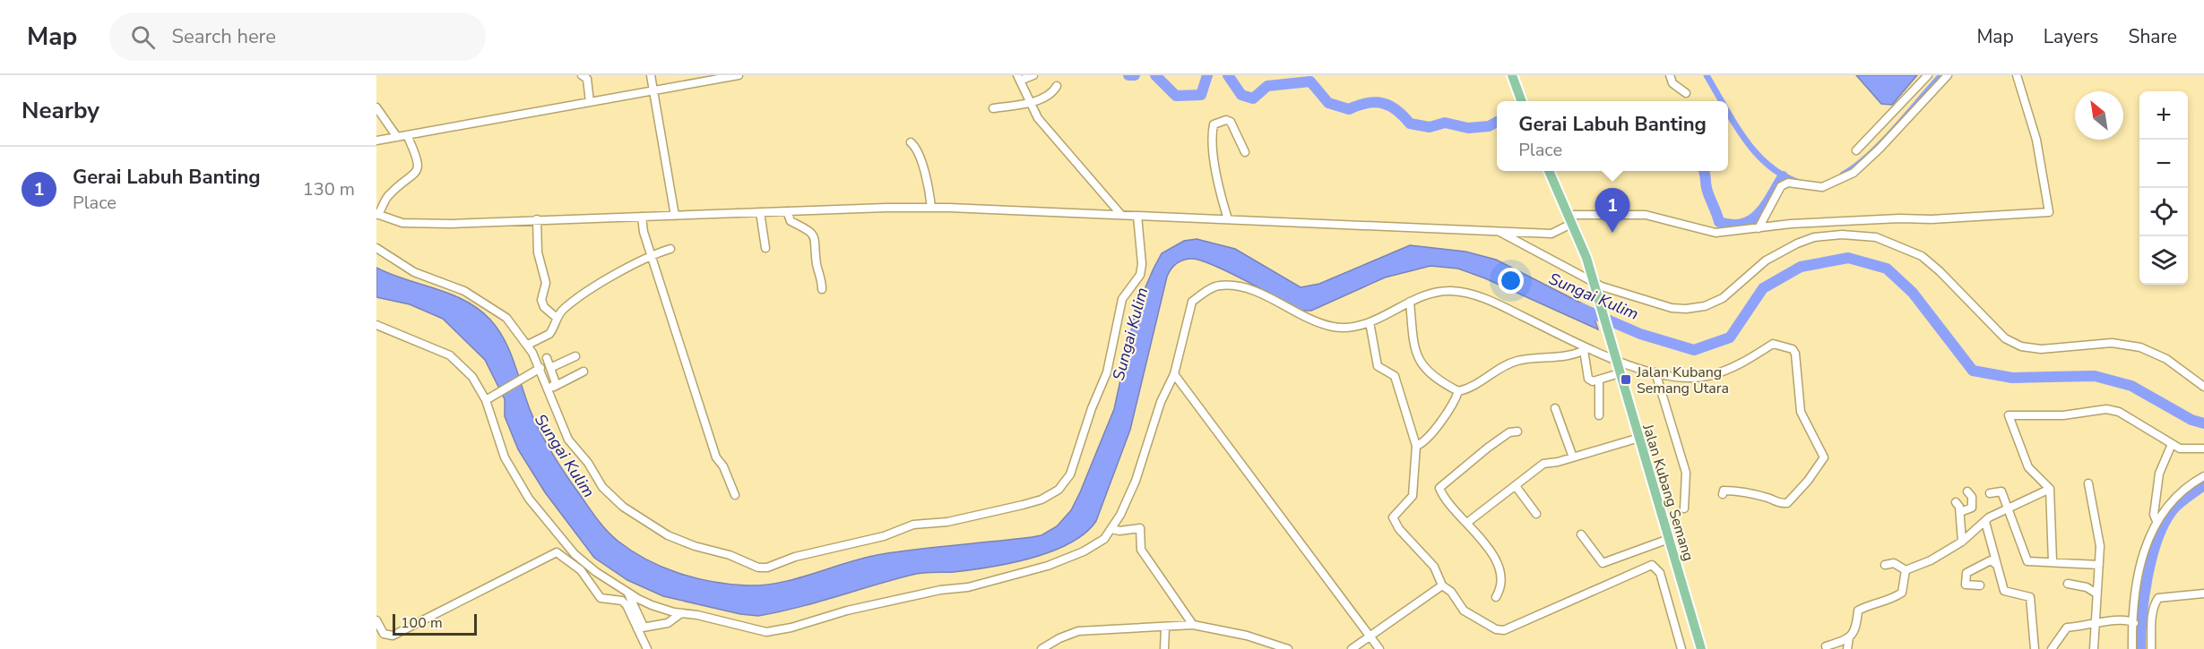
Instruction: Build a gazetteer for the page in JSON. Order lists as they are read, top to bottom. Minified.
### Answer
{"streets":{"main road":["Jalan Kubang Semang"]},"water":["Sungai Kulim"],"places":{"transit":["Jalan Kubang Semang Utara"]},"scale_bar":"100 m","north":"top left","page":{"header":"Map","search":"Search here","nav":["Map","Layers","Share"],"heading":"Nearby","map_buttons":["+","−"],"popup":["Gerai Labuh Banting","Place"],"list":[{"mark":"1","name":"Gerai Labuh Banting","note":"Place","value":"130 m"}],"pins":"1","scale":"100 m"}}
